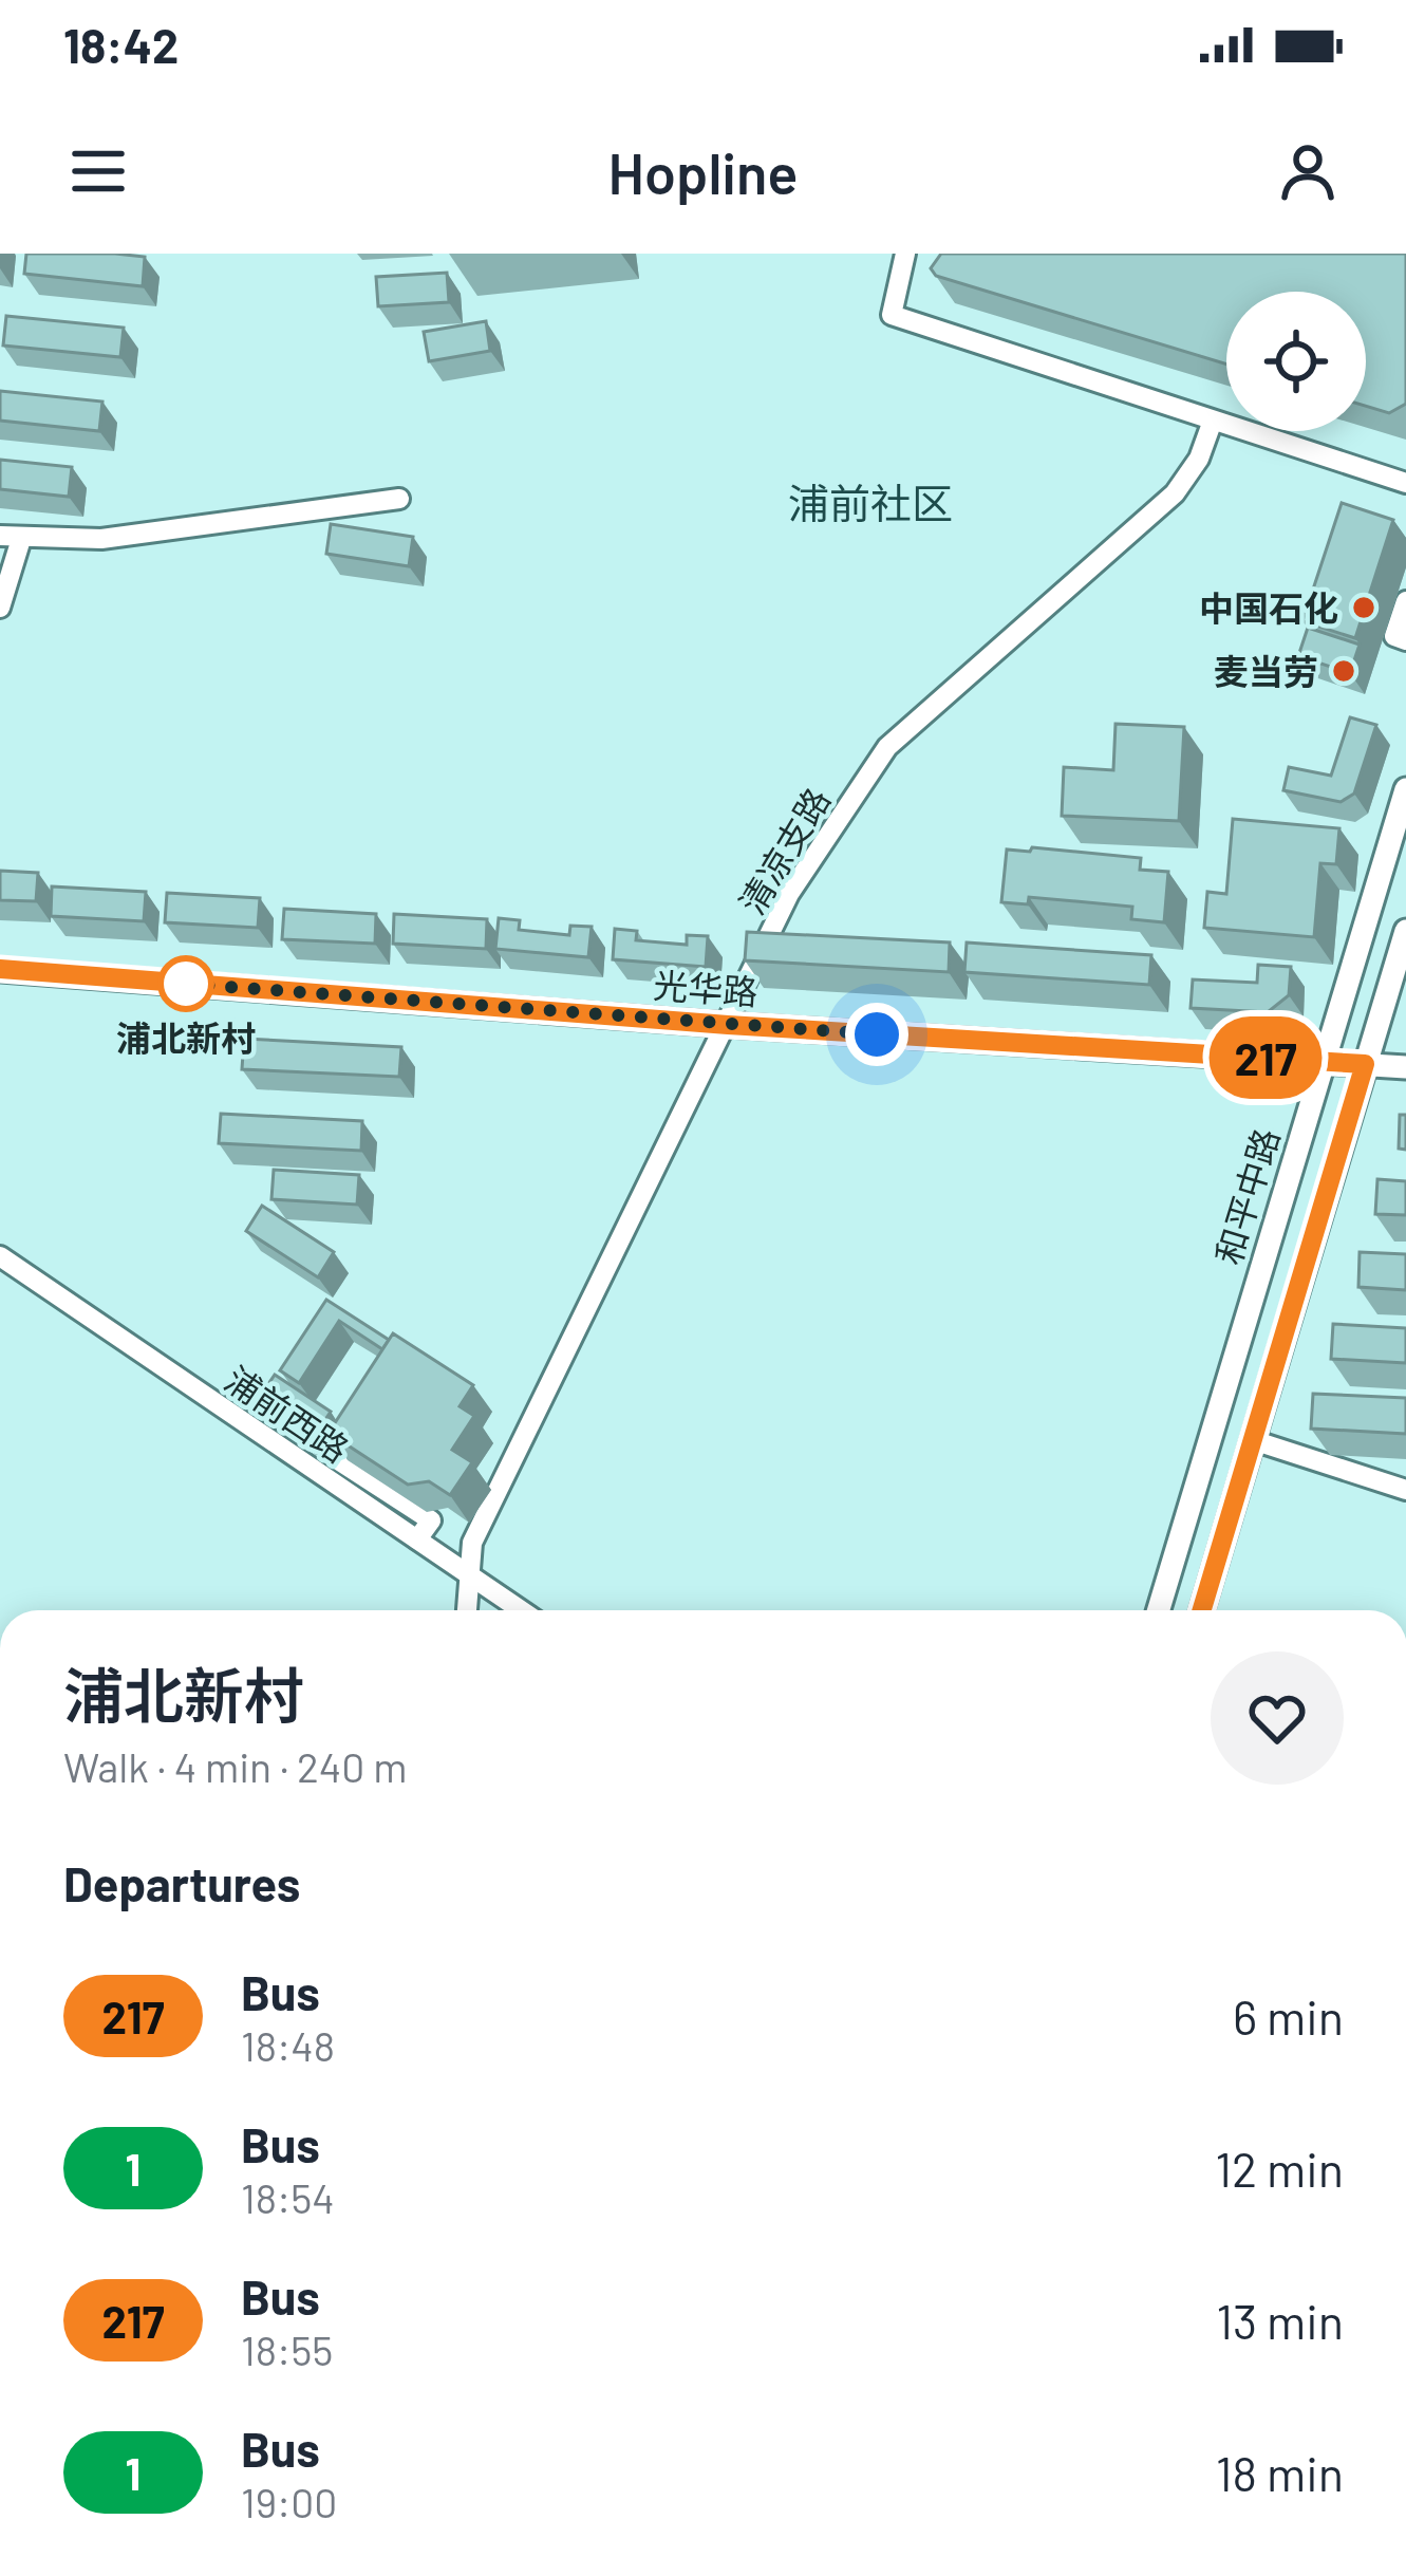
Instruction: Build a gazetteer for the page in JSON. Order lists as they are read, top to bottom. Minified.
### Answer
{"streets":{"main road":["光华路","和平中路"],"street":["清凉支路","浦前西路"]},"crossings":[["清凉支路","光华路"],["清凉支路","浦前西路"],["光华路","和平中路"]],"districts":["浦前社区"],"places":["中国石化","麦当劳","浦北新村"],"lines":["bus line 217"],"page":{"status":"18:42","header":"Hopline","on_map":"217","heading":[["浦北新村","Walk · 4 min · 240 m"],"Departures"],"list":[{"mark":"217","name":"Bus","note":"18:48","value":"6 min"},{"mark":"1","name":"Bus","note":"18:54","value":"12 min"},{"mark":"217","name":"Bus","note":"18:55","value":"13 min"},{"mark":"1","name":"Bus","note":"19:00","value":"18 min"}]}}
